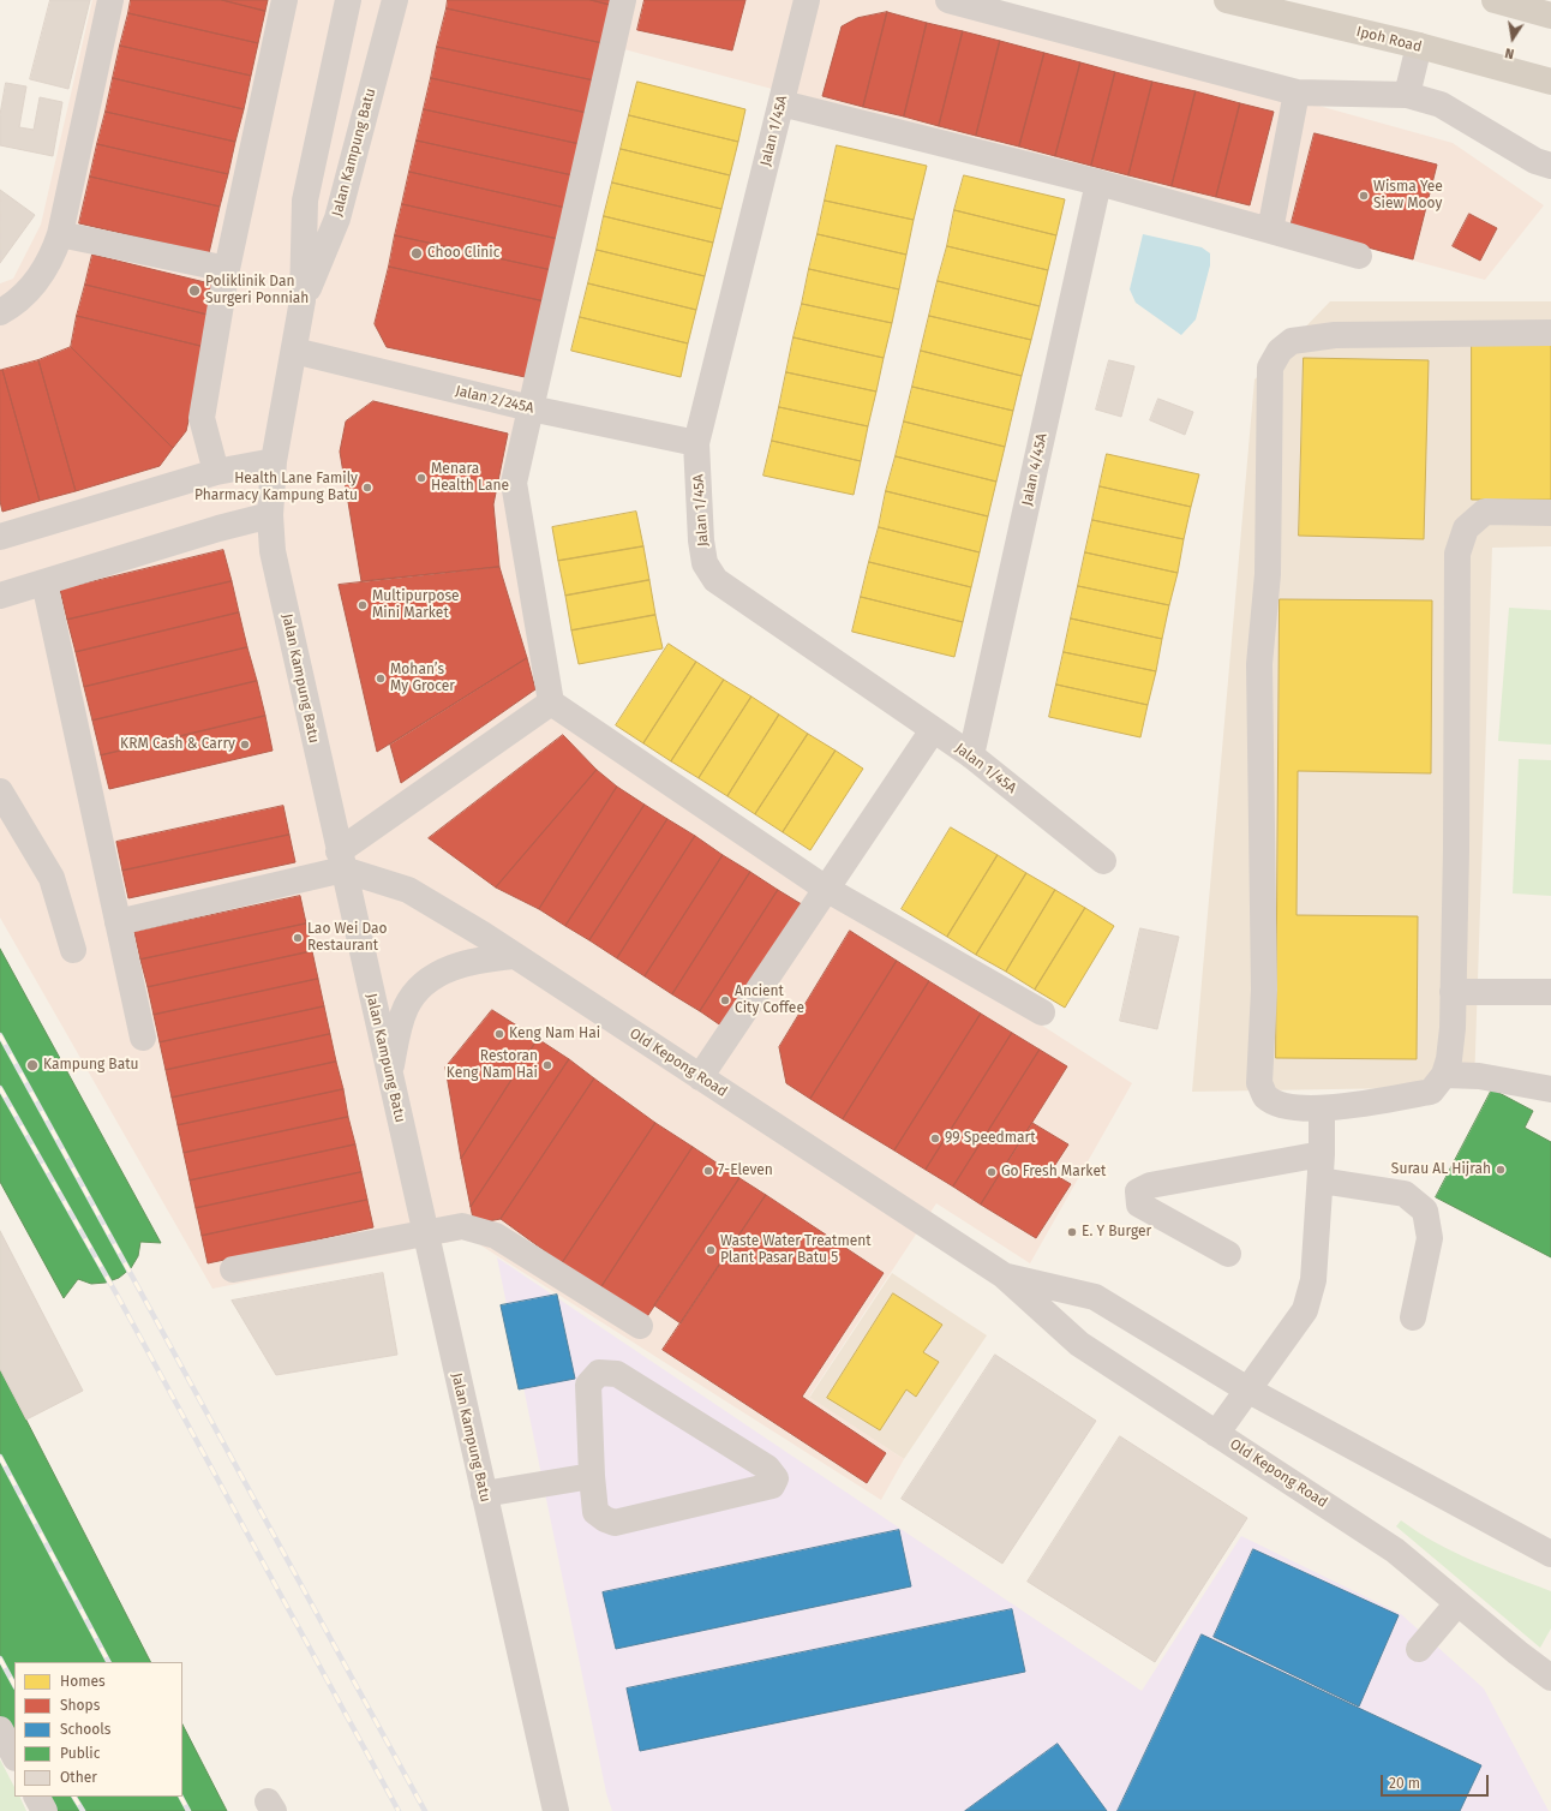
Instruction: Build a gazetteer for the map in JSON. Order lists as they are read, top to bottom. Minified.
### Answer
{"streets":{"main road":["Ipoh Road"],"street":["Jalan 1/45A","Jalan Kampung Batu","Jalan 2/245A","Jalan 4/45A","Old Kepong Road"]},"crossings":[["Jalan 1/45A","Jalan 2/245A"],["Jalan 1/45A","Jalan 4/45A"],["Jalan Kampung Batu","Jalan 2/245A"],["Jalan Kampung Batu","Old Kepong Road"]],"places":["Wisma Yee Siew Mooy","Choo Clinic","Poliklinik Dan Surgeri Ponniah","Menara Health Lane","Health Lane Family Pharmacy Kampung Batu","Multipurpose Mini Market","Mohan’s My Grocer","KRM Cash & Carry","Lao Wei Dao Restaurant","Ancient City Coffee","Keng Nam Hai","Kampung Batu","Restoran Keng Nam Hai","99 Speedmart","Surau AL Hijrah","7-Eleven","Go Fresh Market","E. Y Burger","Waste Water Treatment Plant Pasar Batu 5"],"legend":["Homes","Shops","Schools","Public","Other"],"scale_bar":"20 m","north":"bottom"}
